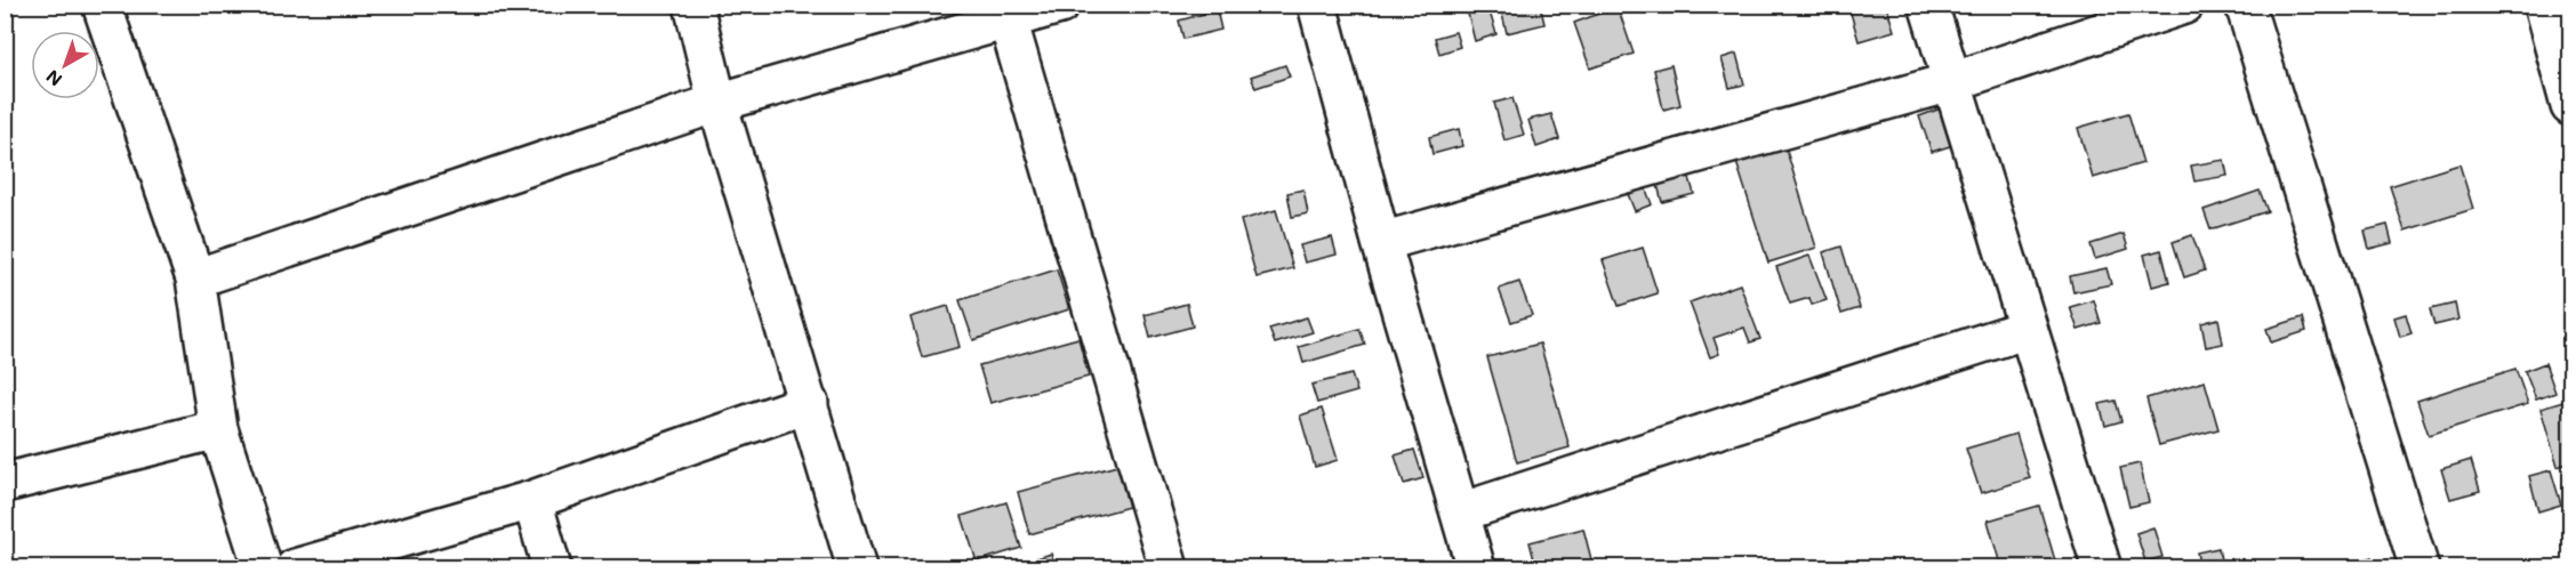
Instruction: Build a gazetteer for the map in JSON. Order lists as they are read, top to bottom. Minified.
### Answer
{"north":"bottom left"}
